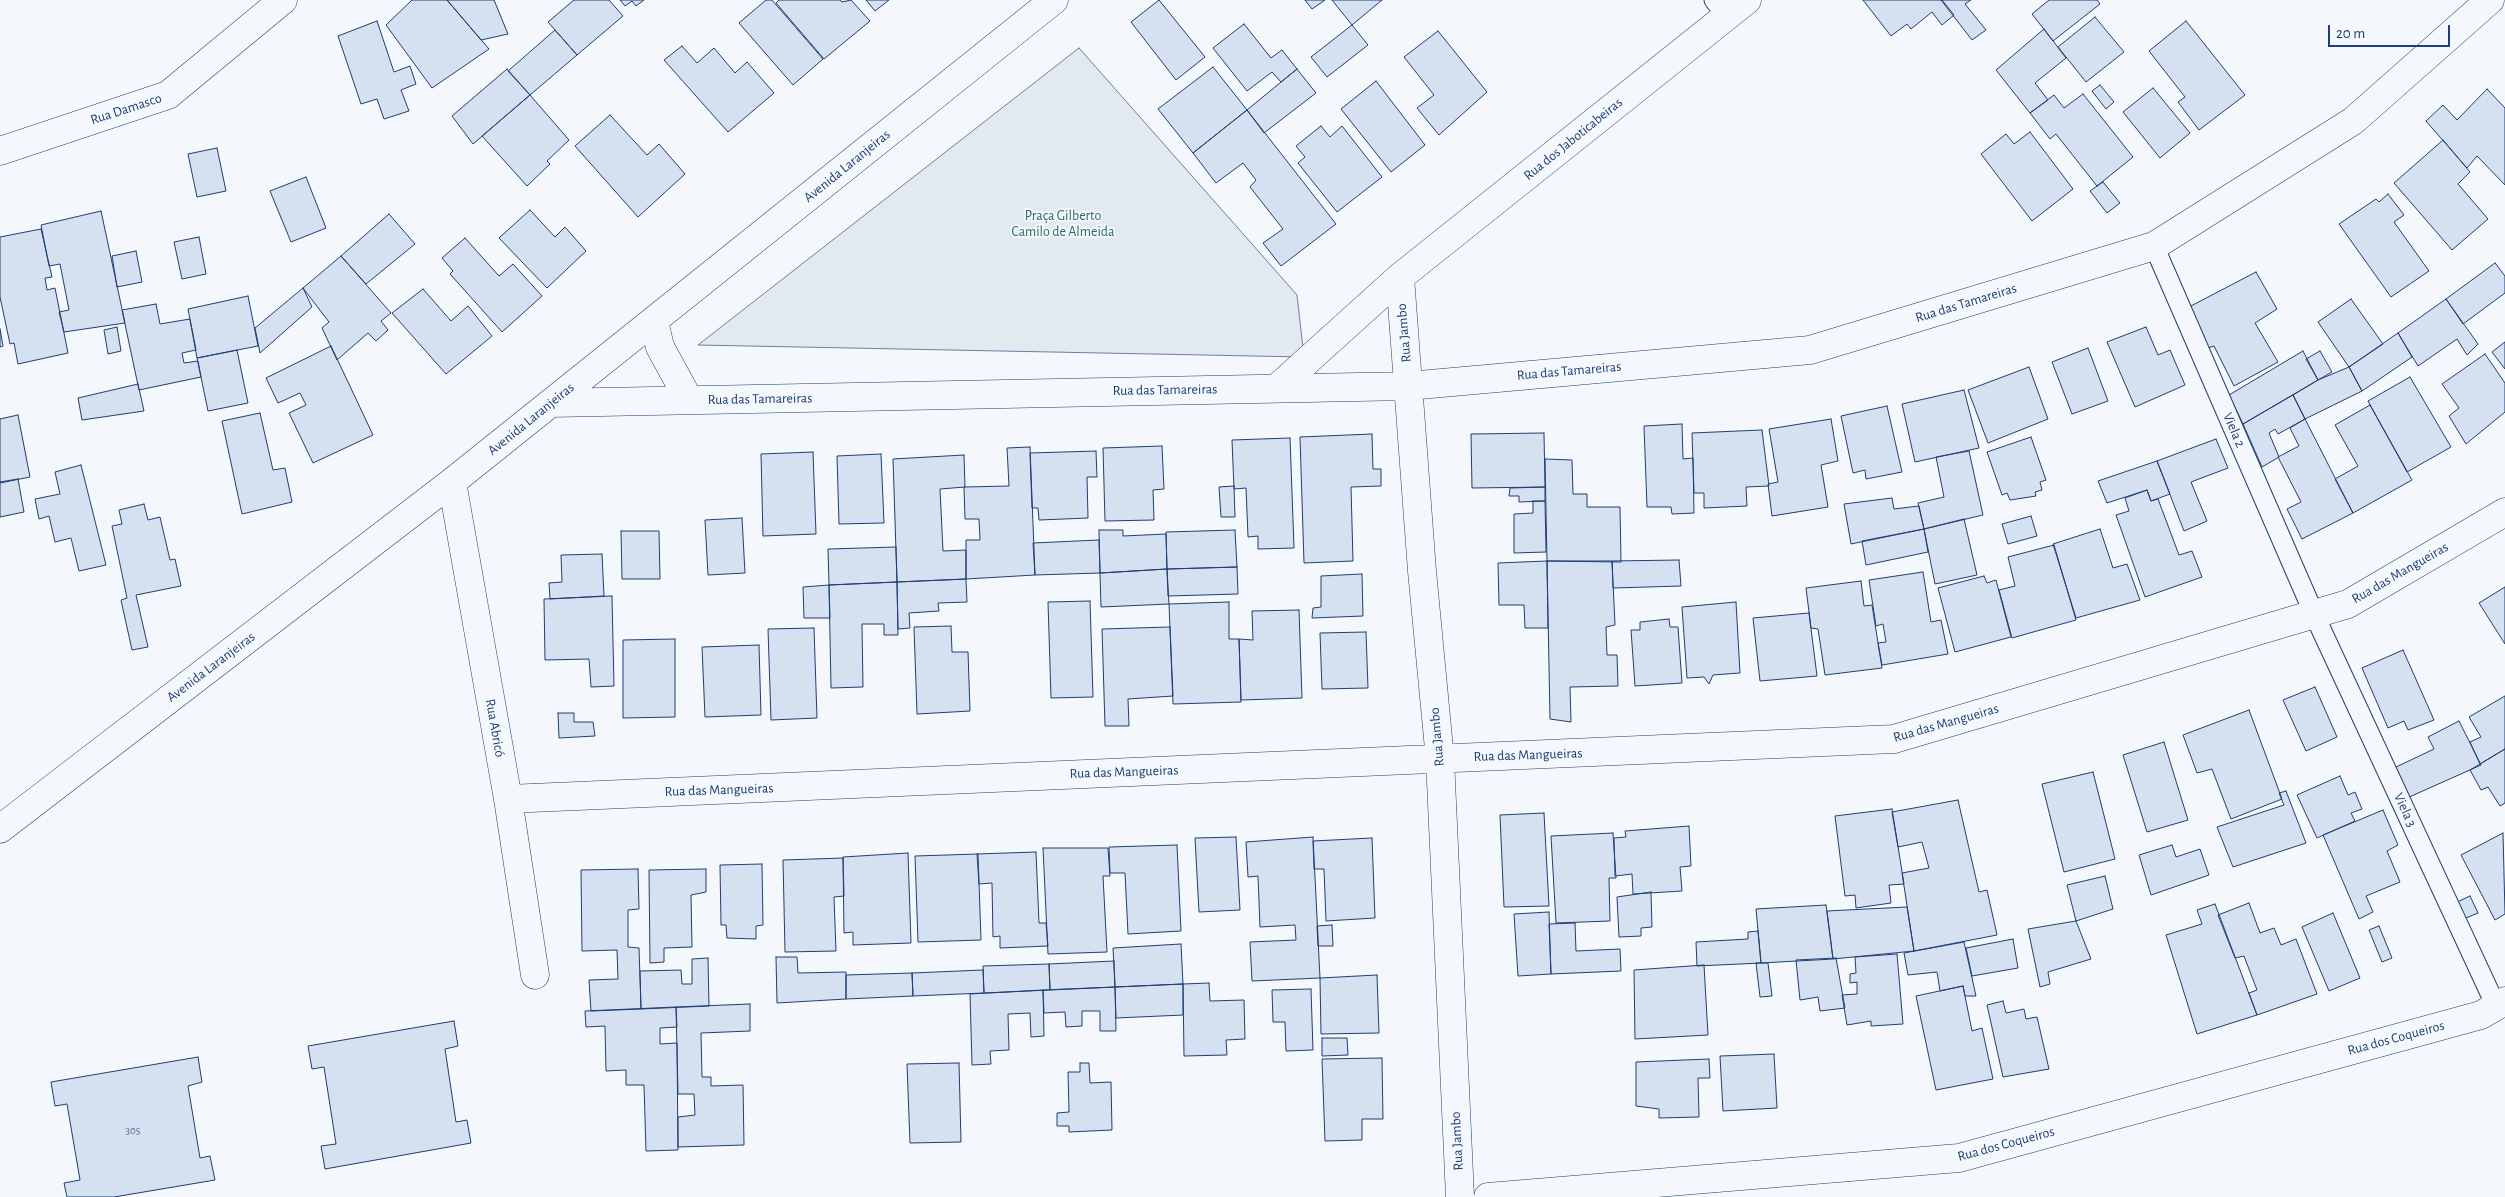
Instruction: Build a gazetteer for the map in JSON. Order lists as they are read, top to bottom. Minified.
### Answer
{"streets":{"street":["Rua Damasco","Rua dos Jaboticabeiras","Avenida Laranjeiras","Rua das Tamareiras","Rua Jambo","Rua das Mangueiras","Rua Abricó","Rua dos Coqueiros"],"lane":["Viela 2","Viela 3"]},"crossings":[["Rua dos Jaboticabeiras","Rua das Tamareiras"],["Rua dos Jaboticabeiras","Rua Jambo"],["Avenida Laranjeiras","Rua das Tamareiras"],["Avenida Laranjeiras","Rua Abricó"],["Rua das Tamareiras","Rua Jambo"],["Rua das Tamareiras","Viela 2"],["Rua Jambo","Rua das Mangueiras"],["Viela 2","Rua das Mangueiras"],["Viela 2","Viela 3"],["Rua das Mangueiras","Rua Abricó"],["Rua das Mangueiras","Viela 3"],["Viela 3","Rua dos Coqueiros"]],"parks":["Praça Gilberto Camilo de Almeida"],"house_numbers":["305"],"scale_bar":"20 m"}
